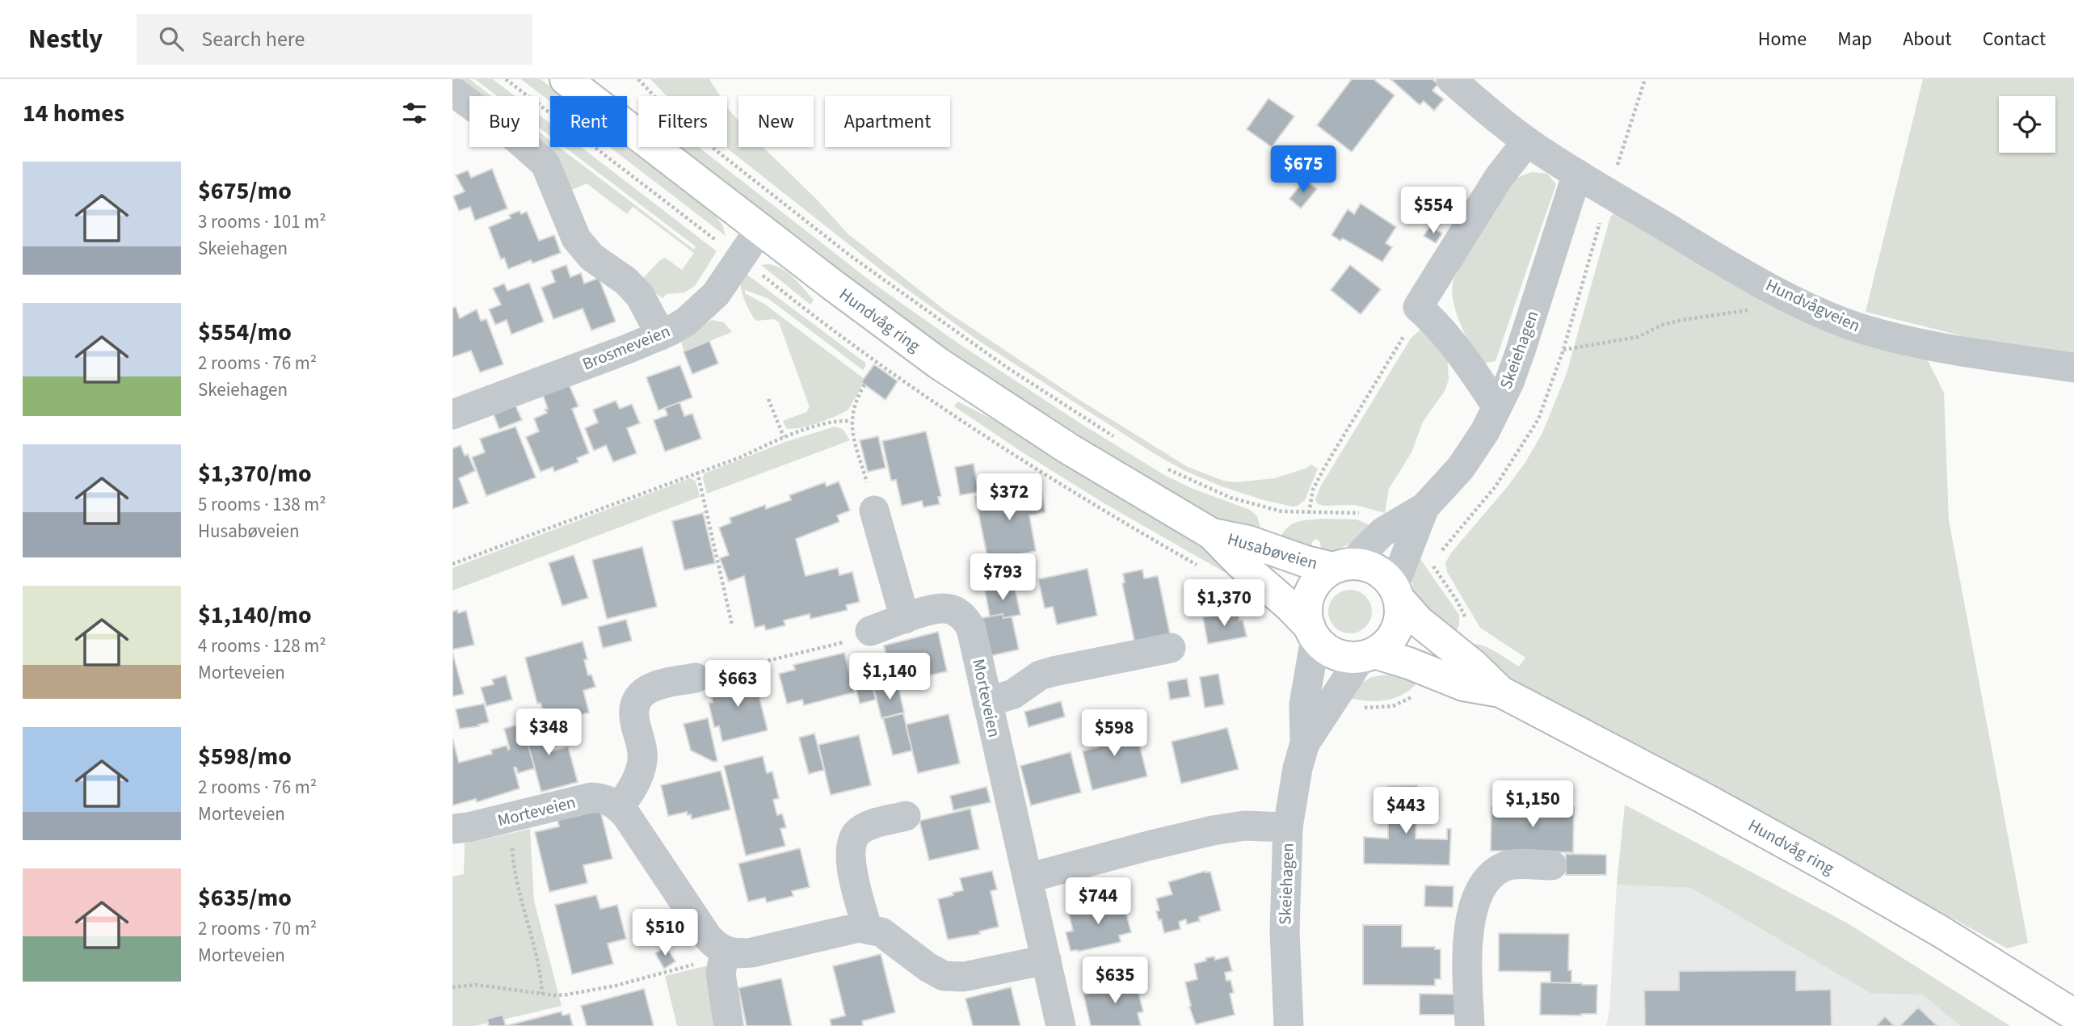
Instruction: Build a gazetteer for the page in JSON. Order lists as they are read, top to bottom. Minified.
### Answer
{"streets":{"main road":["Hundvåg ring","Husabøveien"],"street":["Hundvågveien","Brosmeveien","Skeiehagen","Morteveien"]},"crossings":[["Hundvågveien","Skeiehagen"],["Hundvåg ring","Brosmeveien"],["Hundvåg ring","Skeiehagen"],["Hundvåg ring","Husabøveien"],["Skeiehagen","Husabøveien"]],"page":{"header":"Nestly","search":"Search here","nav":["Home","Map","About","Contact"],"heading":"14 homes","chip":["Buy","Rent","Filters","New","Apartment"],"price":["$675","$554","$372","$793","$1,370","$1,140","$663","$348","$598","$1,150","$443","$744","$510","$635"],"list":[{"name":"$675/mo","note":"3 rooms · 101 m² · Skeiehagen"},{"name":"$554/mo","note":"2 rooms · 76 m² · Skeiehagen"},{"name":"$1,370/mo","note":"5 rooms · 138 m² · Husabøveien"},{"name":"$1,140/mo","note":"4 rooms · 128 m² · Morteveien"},{"name":"$598/mo","note":"2 rooms · 76 m² · Morteveien"},{"name":"$635/mo","note":"2 rooms · 70 m² · Morteveien"}]}}
